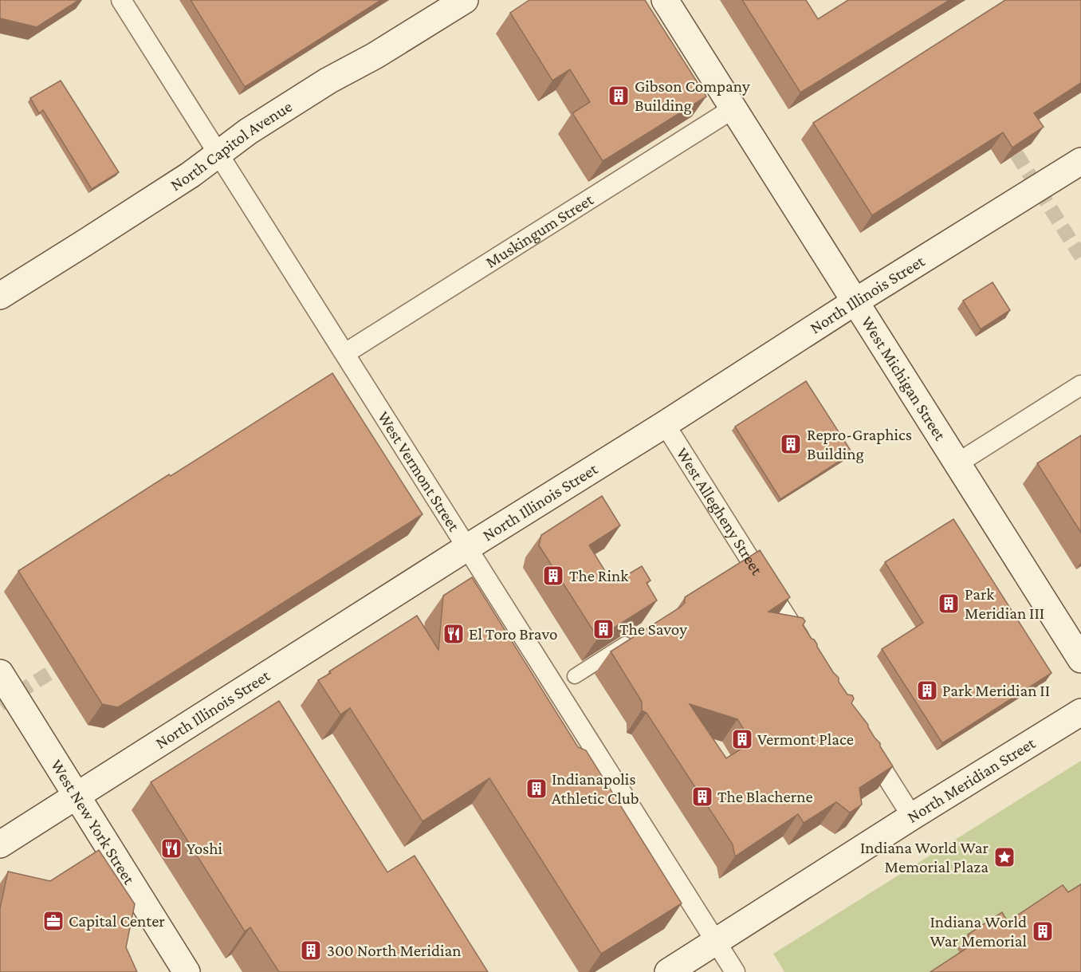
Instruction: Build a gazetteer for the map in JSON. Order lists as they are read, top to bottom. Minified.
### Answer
{"streets":{"main road":["North Capitol Avenue","North Illinois Street","West Michigan Street","North Meridian Street","West New York Street"],"street":["Muskingum Street","West Vermont Street","West Allegheny Street"]},"crossings":[["North Capitol Avenue","West Vermont Street"],["Muskingum Street","West Michigan Street"],["Muskingum Street","West Vermont Street"],["North Illinois Street","West Michigan Street"],["North Illinois Street","West Vermont Street"],["North Illinois Street","West Allegheny Street"],["North Illinois Street","West New York Street"],["West Vermont Street","North Meridian Street"]],"places":{"building":["Gibson Company Building","Repro-Graphics Building","The Rink","Park Meridian III","The Savoy","Park Meridian II","Vermont Place","Indianapolis Athletic Club","The Blacherne","Indiana World War Memorial","300 North Meridian"],"restaurant":["El Toro Bravo","Yoshi"],"place":["Indiana World War Memorial Plaza"],"office":["Capital Center"]}}
